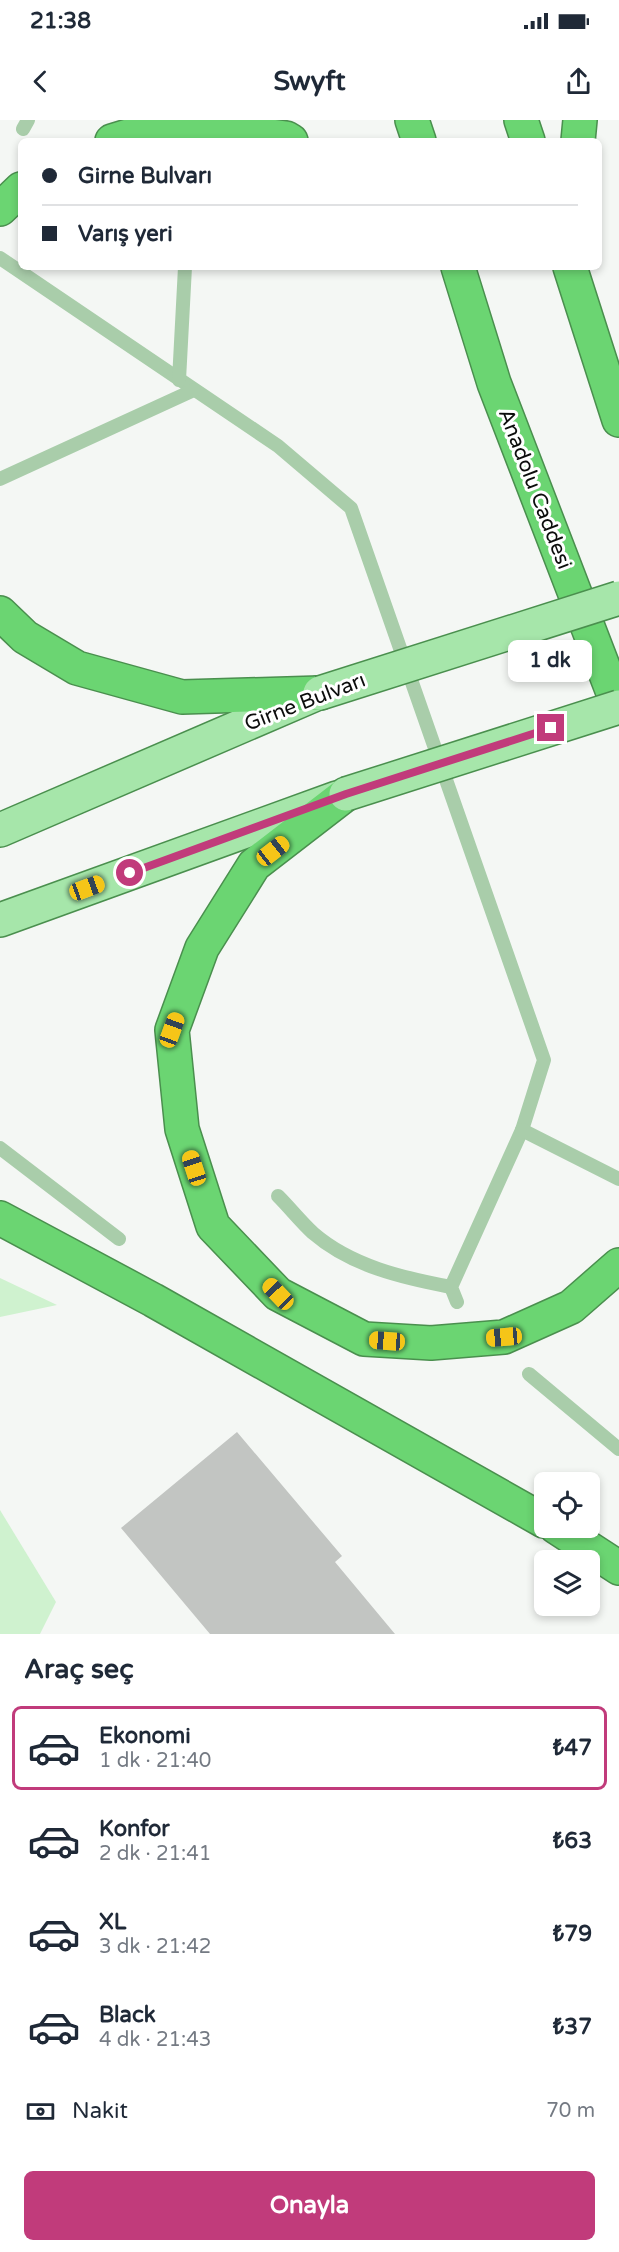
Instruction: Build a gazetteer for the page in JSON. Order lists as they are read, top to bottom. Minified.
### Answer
{"streets":{"highway":["Anadolu Caddesi"],"main road":["Girne Bulvarı"]},"page":{"status":"21:38","header":"Swyft","banner":["Girne Bulvarı","Varış yeri"],"bubble":"1 dk","heading":"Araç seç","list":[{"name":"Ekonomi","note":"1 dk · 21:40","value":"₺47"},{"name":"Konfor","note":"2 dk · 21:41","value":"₺63"},{"name":"XL","note":"3 dk · 21:42","value":"₺79"},{"name":"Black","note":"4 dk · 21:43","value":"₺37"}],"pay":["Nakit","70 m"],"buttons":"Onayla"}}
